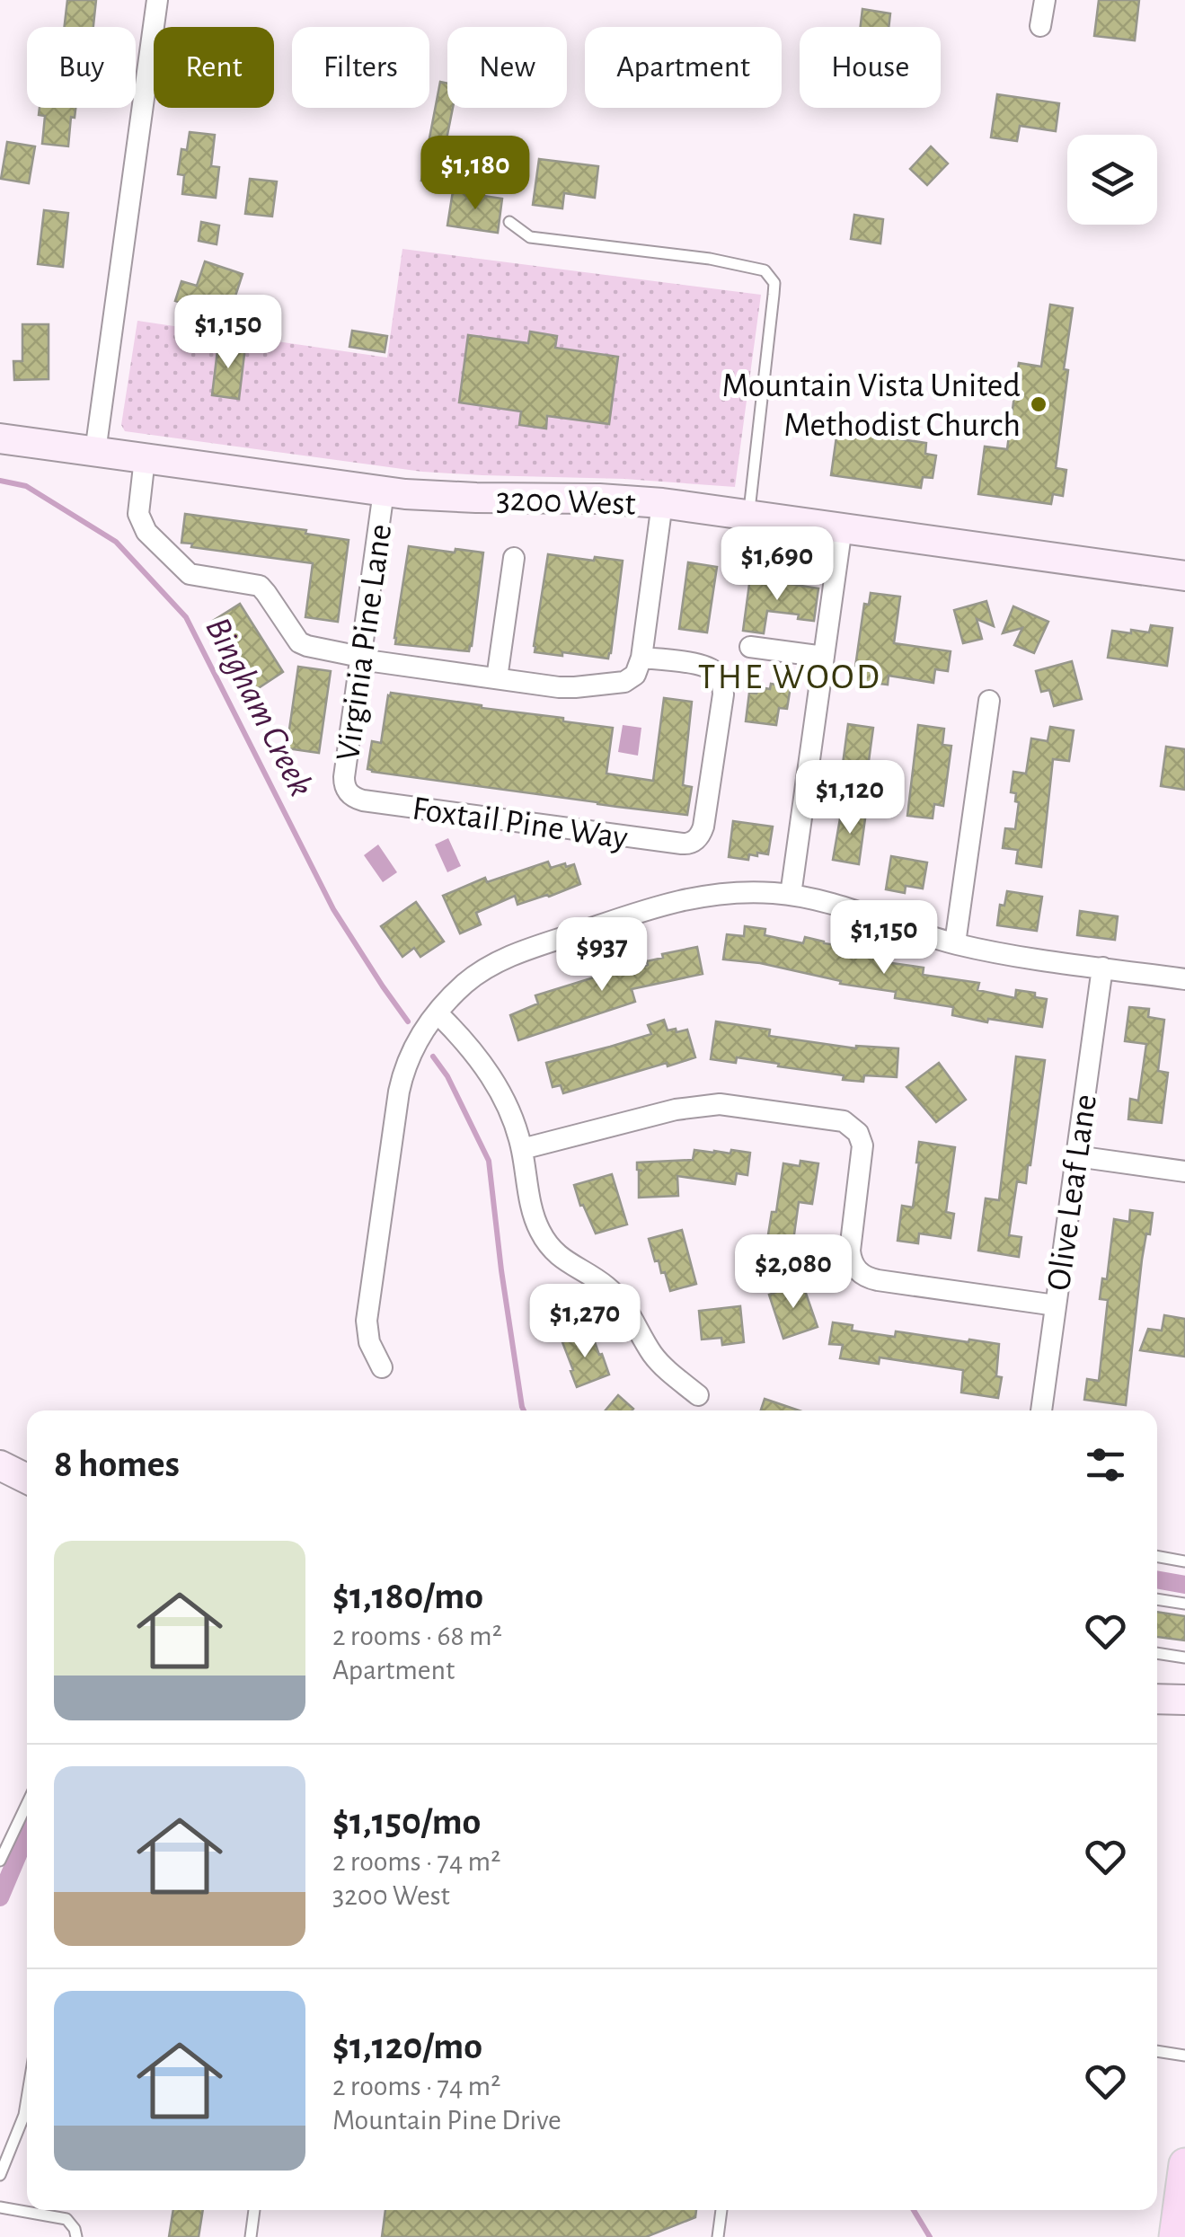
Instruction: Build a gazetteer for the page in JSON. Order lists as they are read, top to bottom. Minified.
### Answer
{"streets":{"street":["3200 West","Virginia Pine Lane","Foxtail Pine Way","Olive Leaf Lane"]},"crossings":[["3200 West","Virginia Pine Lane"],["Virginia Pine Lane","Foxtail Pine Way"]],"districts":["THE WOOD"],"water":["Bingham Creek"],"places":["Mountain Vista United Methodist Church"],"page":{"chip":["Buy","Rent","Filters","New","Apartment","House"],"price":["$1,180","$1,150","$1,690","$1,120","$1,150","$937","$2,080","$1,270"],"heading":"8 homes","list":[{"name":"$1,180/mo","note":"2 rooms · 68 m² · Apartment"},{"name":"$1,150/mo","note":"2 rooms · 74 m² · 3200 West"},{"name":"$1,120/mo","note":"2 rooms · 74 m² · Mountain Pine Drive"}]}}
